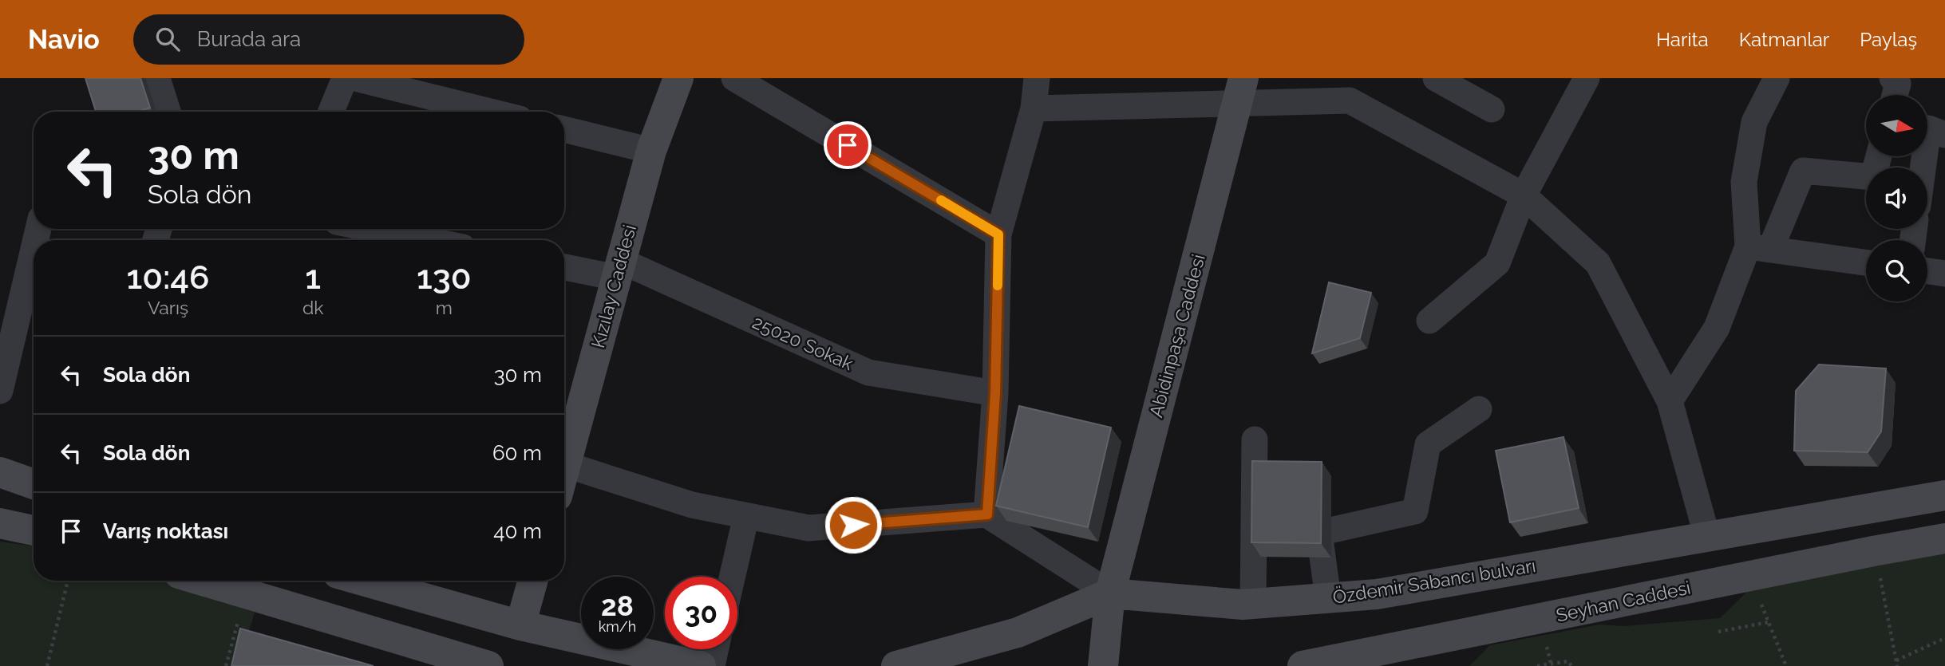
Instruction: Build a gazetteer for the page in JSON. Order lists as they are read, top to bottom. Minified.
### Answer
{"streets":{"main road":["Kızılay Caddesi","Abidinpaşa Caddesi","Özdemir Sabancı bulvarı","Seyhan Caddesi"],"street":["25020 Sokak"]},"crossings":[["Kızılay Caddesi","25020 Sokak"],["Abidinpaşa Caddesi","Özdemir Sabancı bulvarı"]],"north":"right","page":{"header":"Navio","search":"Burada ara","nav":["Harita","Katmanlar","Paylaş"],"turn":["30 m","Sola dön"],"eta":["10:46","Varış","1","dk","130","m"],"list":[{"name":"Sola dön","value":"30 m"},{"name":"Sola dön","value":"60 m"},{"name":"Varış noktası","value":"40 m"}],"speed":"28 km/h","limit":"30"}}
